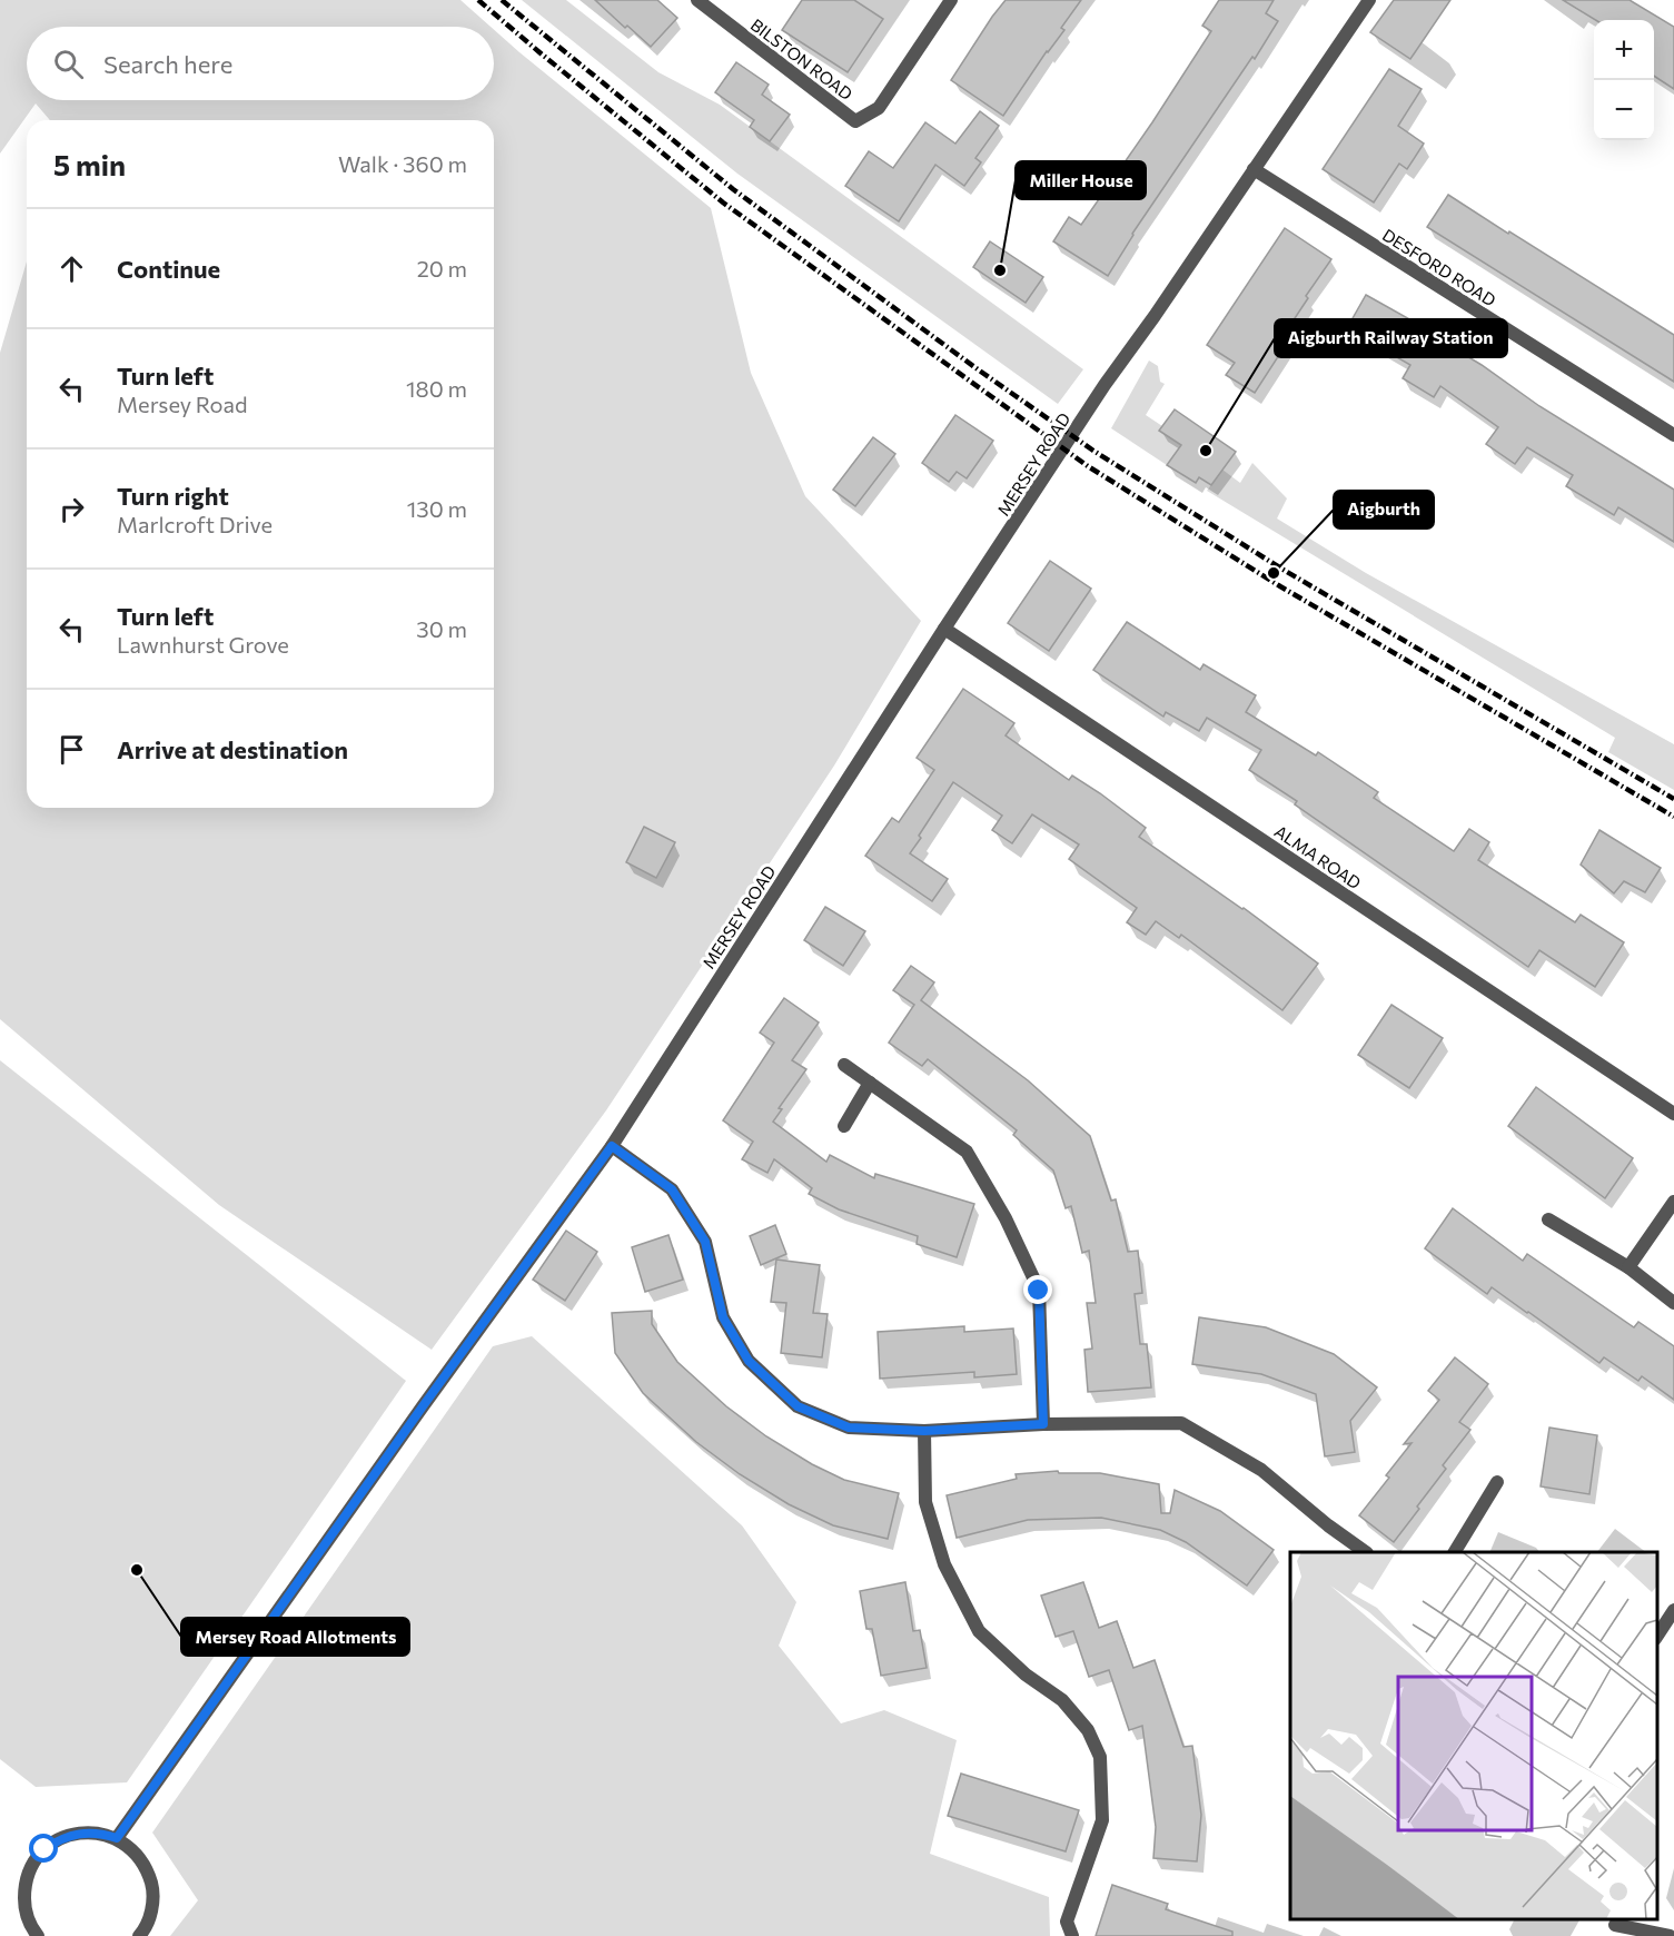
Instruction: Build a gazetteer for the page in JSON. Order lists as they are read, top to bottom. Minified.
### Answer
{"streets":{"street":["BILSTON ROAD","DESFORD ROAD","MERSEY ROAD","ALMA ROAD"]},"crossings":[["DESFORD ROAD","MERSEY ROAD"],["MERSEY ROAD","ALMA ROAD"]],"places":["Miller House","Aigburth Railway Station","Aigburth","Mersey Road Allotments"],"page":{"map_buttons":["+","−"],"search":"Search here","heading":["5 min","Walk · 360 m"],"list":[["Continue","20 m"],["Turn left","Mersey Road","180 m"],["Turn right","Marlcroft Drive","130 m"],["Turn left","Lawnhurst Grove","30 m"],"Arrive at destination"]}}
